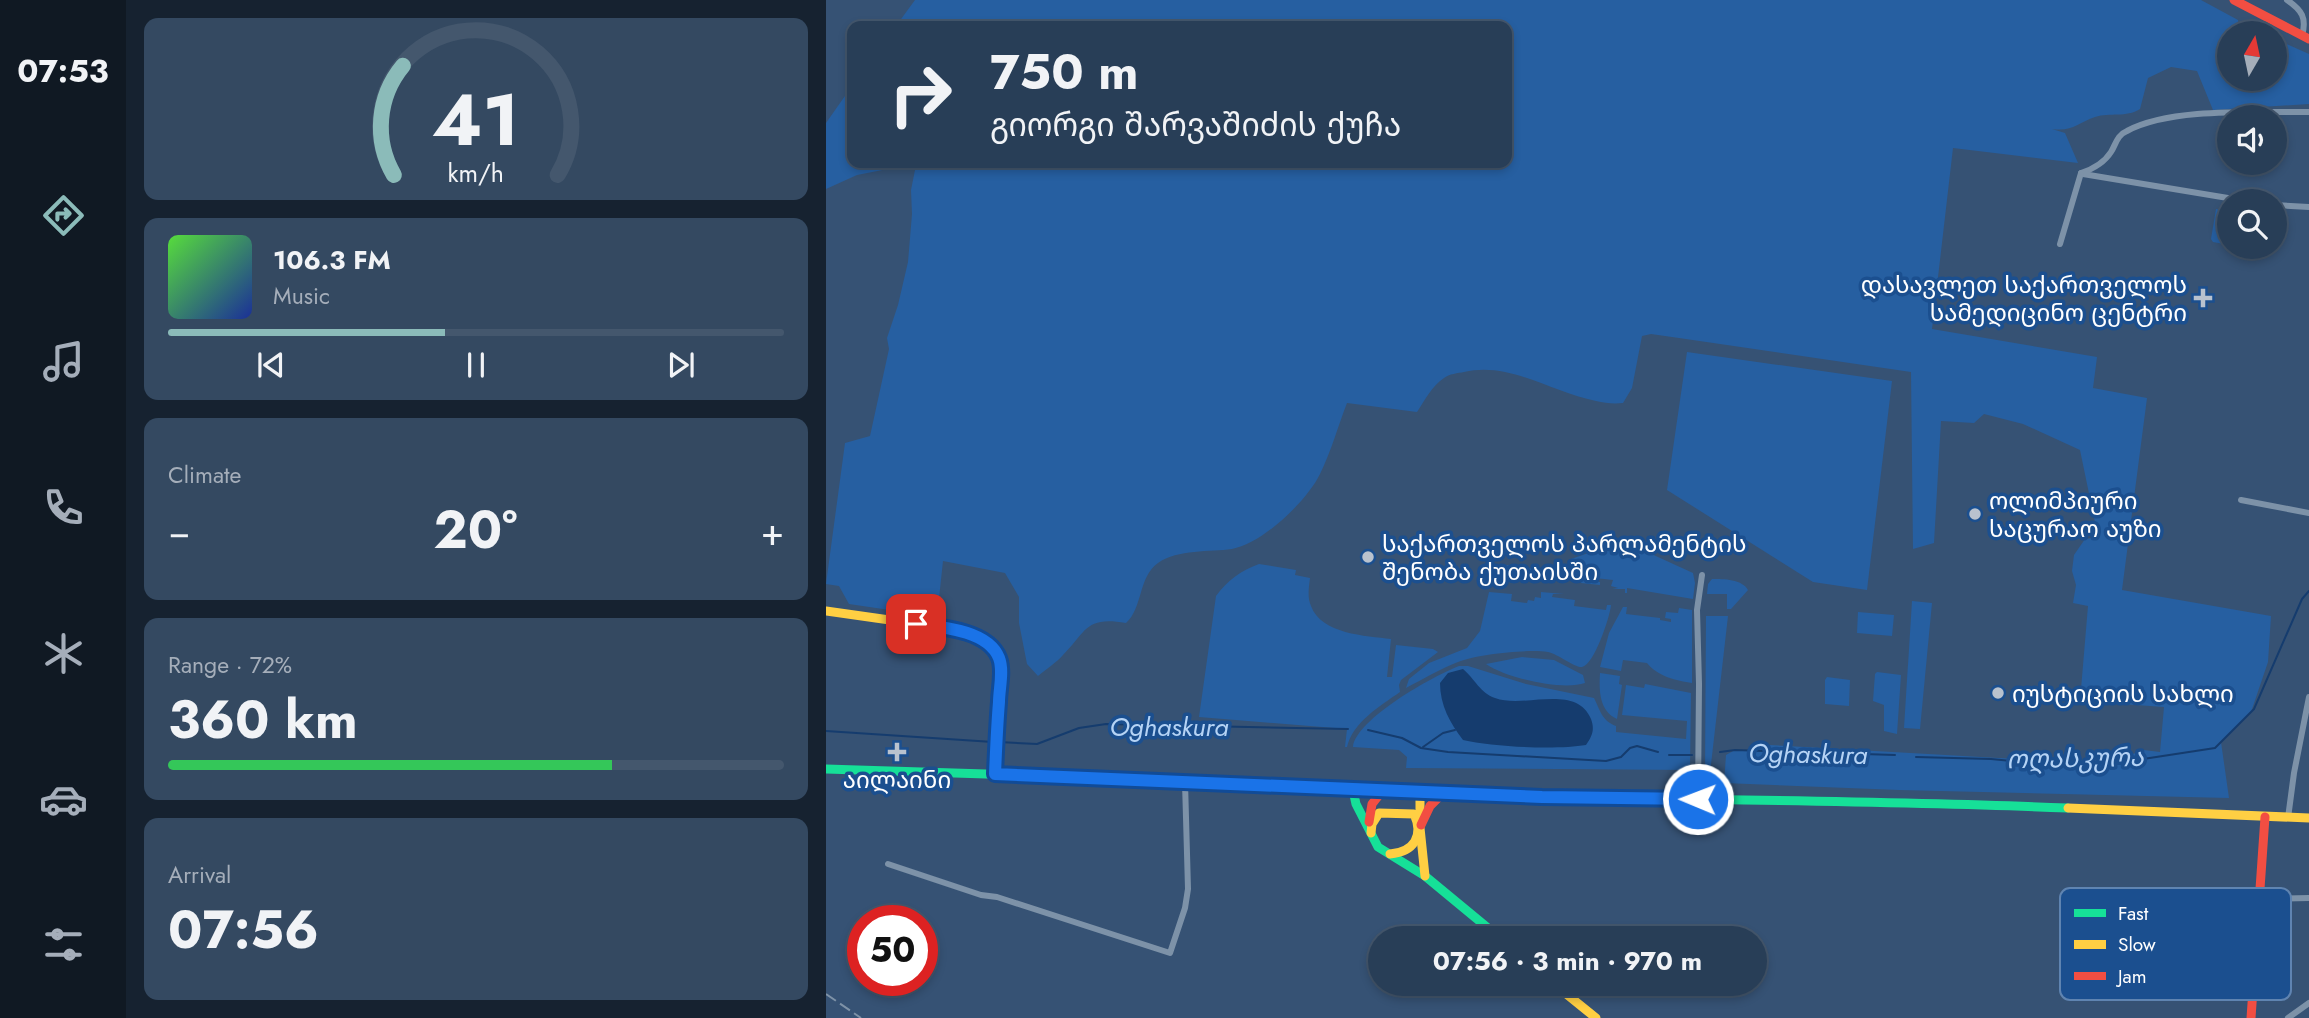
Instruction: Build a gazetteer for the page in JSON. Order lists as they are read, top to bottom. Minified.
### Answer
{"water":["Oghaskura","ოღასკურა"],"places":{"health":["დასავლეთ საქართველოს სამედიცინო ცენტრი","აილაინი"],"other":["ოლიმპიური საცურაო აუზი","საქართველოს პარლამენტის შენობა ქუთაისში","იუსტიციის სახლი"]},"legend":["Fast","Slow","Jam"],"north":"top","page":{"tabs":"07:53","turn":["750 m","გიორგი შარვაშიძის ქუჩა"],"song":["106.3 FM","Music"],"tile":["Climate",["Range · 72%","360 km"],["Arrival","07:56"]],"heat":["−","20°","+"],"limit":"50","trip":"07:56 · 3 min · 970 m","gauge":["41","km/h"]}}
